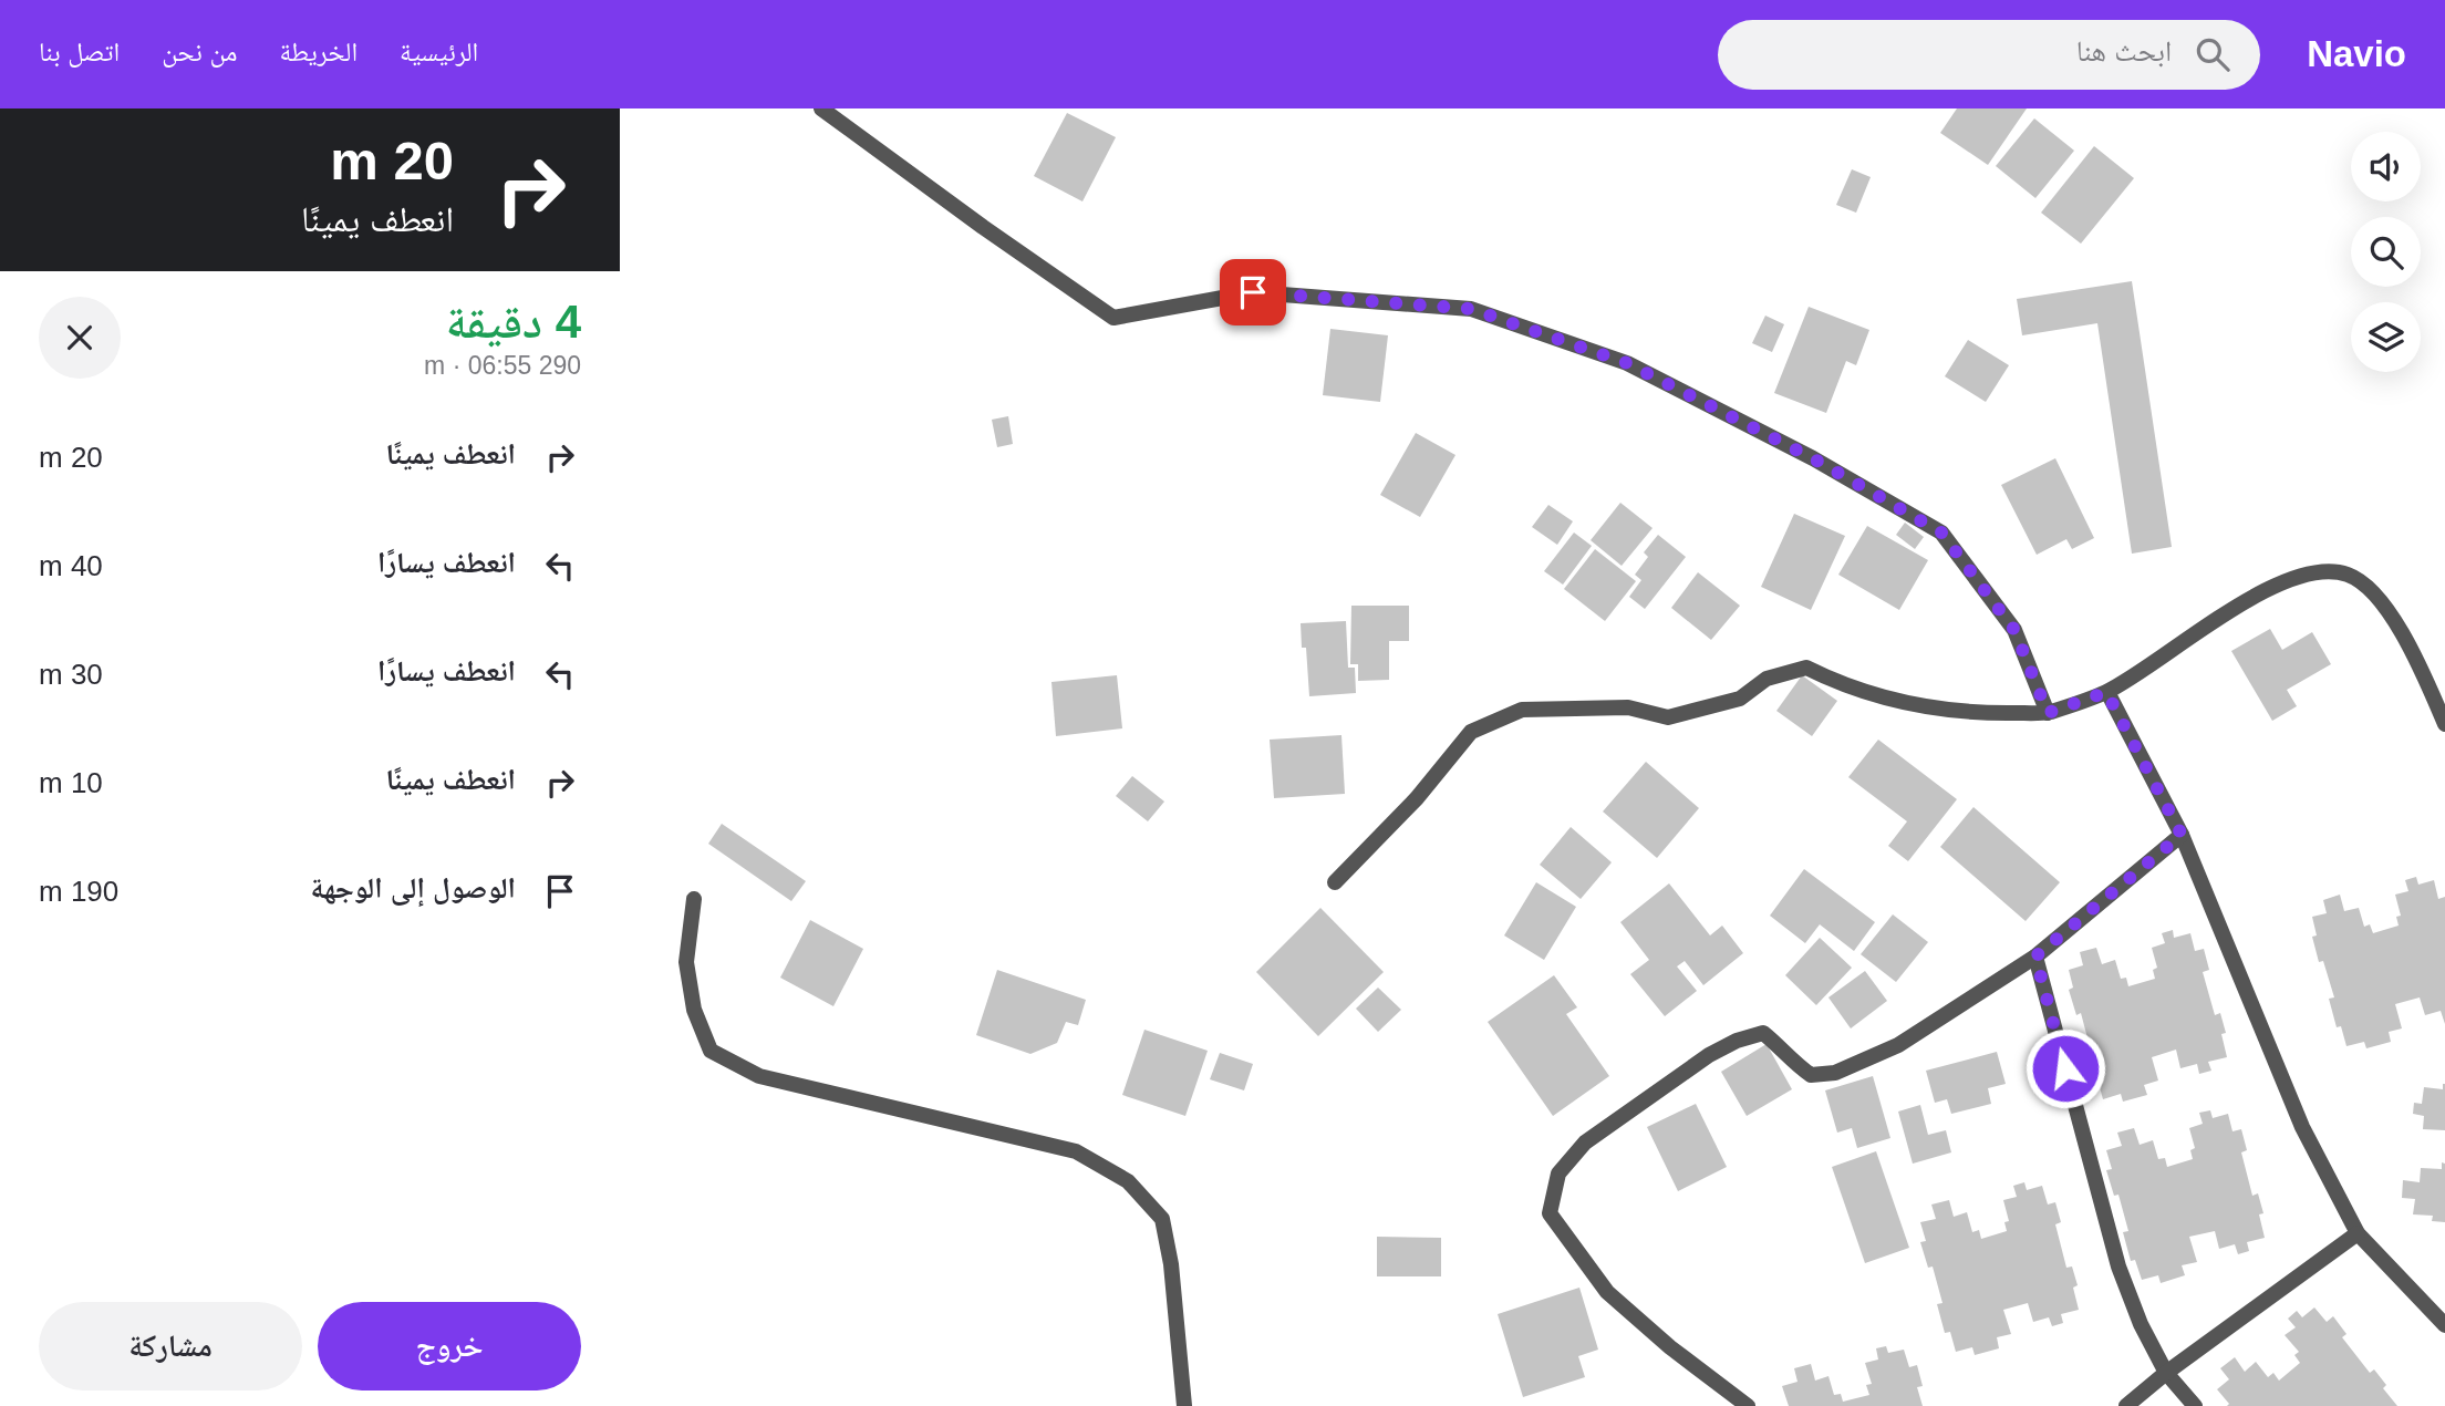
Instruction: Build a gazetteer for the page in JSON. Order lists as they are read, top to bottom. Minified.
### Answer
{"page":{"header":"Navio","search":"ابحث هنا","nav":["الرئيسية","الخريطة","من نحن","اتصل بنا"],"turn":["20 m","انعطف يمينًا"],"heading":["4 دقيقة","290 m · 06:55"],"list":[{"name":"انعطف يمينًا","value":"20 m"},{"name":"انعطف يسارًا","value":"40 m"},{"name":"انعطف يسارًا","value":"30 m"},{"name":"انعطف يمينًا","value":"10 m"},{"name":"الوصول إلى الوجهة","value":"190 m"}],"buttons":["خروج","مشاركة"]}}
